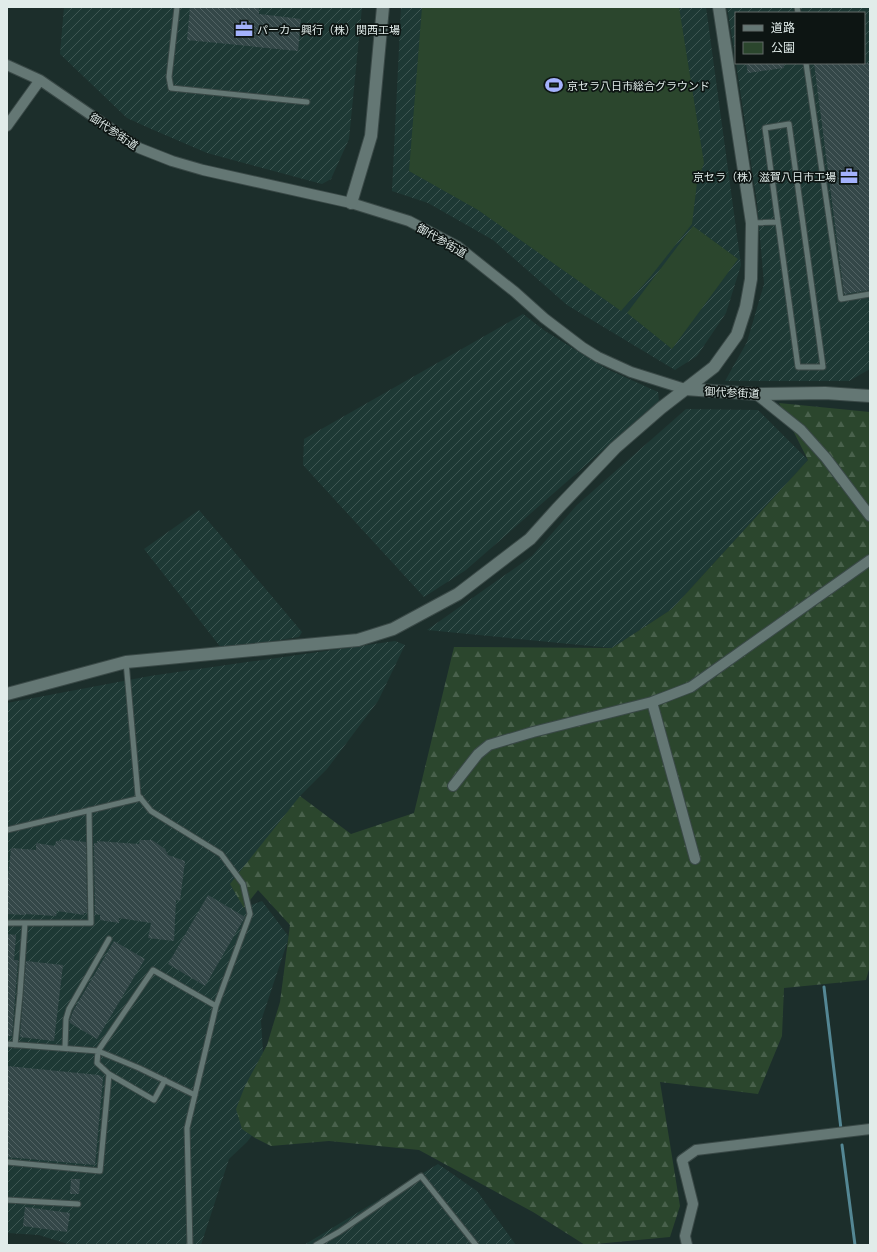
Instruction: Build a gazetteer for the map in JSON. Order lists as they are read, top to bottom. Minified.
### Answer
{"streets":{"street":["御代参街道"]},"places":{"office":["パーカー興行（株）関西工場","京セラ（株）滋賀八日市工場"],"sports":["京セラ八日市総合グラウンド"]},"legend":["道路","公園"]}
